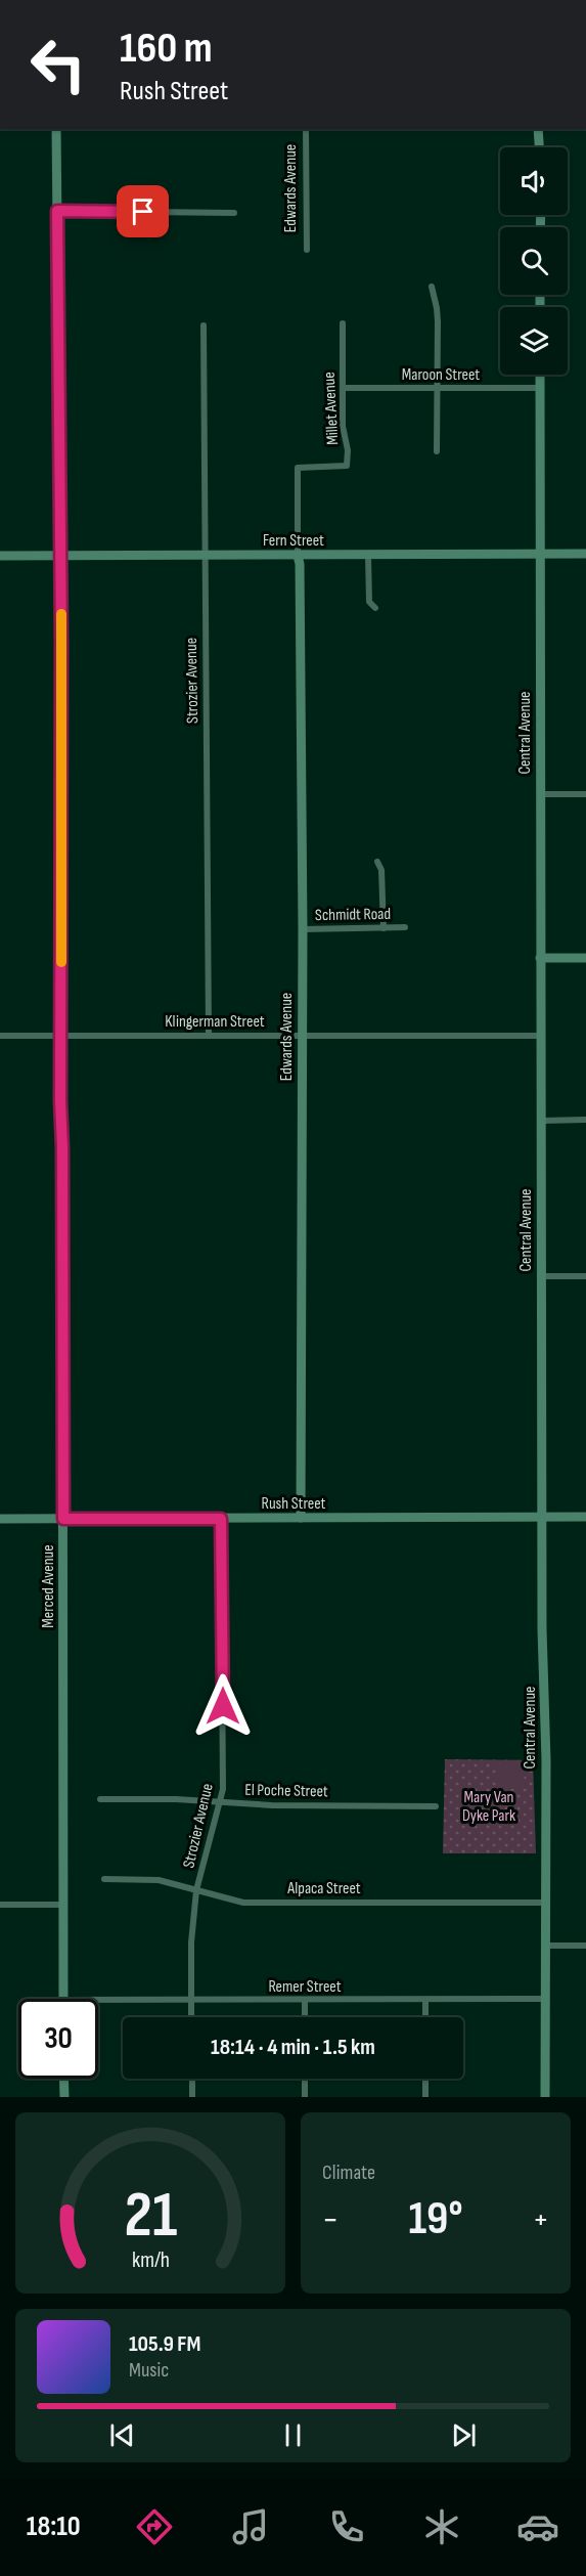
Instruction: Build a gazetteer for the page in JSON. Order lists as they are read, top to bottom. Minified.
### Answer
{"streets":{"street":["Edwards Avenue","Maroon Street","Millet Avenue","Fern Street","Strozier Avenue","Central Avenue","Schmidt Road","Klingerman Street","Rush Street","Merced Avenue","El Poche Street","Alpaca Street","Remer Street"]},"crossings":[["Edwards Avenue","Millet Avenue"],["Edwards Avenue","Fern Street"],["Edwards Avenue","Schmidt Road"],["Edwards Avenue","Klingerman Street"],["Edwards Avenue","Rush Street"],["Maroon Street","Millet Avenue"],["Maroon Street","Central Avenue"],["Millet Avenue","Fern Street"],["Fern Street","Strozier Avenue"],["Fern Street","Central Avenue"],["Fern Street","Merced Avenue"],["Strozier Avenue","Klingerman Street"],["Strozier Avenue","Rush Street"],["Strozier Avenue","El Poche Street"],["Strozier Avenue","Alpaca Street"],["Strozier Avenue","Remer Street"],["Central Avenue","Klingerman Street"],["Central Avenue","Rush Street"],["Central Avenue","Alpaca Street"],["Central Avenue","Remer Street"],["Klingerman Street","Merced Avenue"],["Rush Street","Merced Avenue"]],"parks":["Mary Van Dyke Park"],"page":{"turn":["160 m","Rush Street"],"limit":"30","trip":"18:14 · 4 min · 1.5 km","tile":"Climate","heat":["−","19°","+"],"song":["105.9 FM","Music"],"tabs":"18:10","gauge":["21","km/h"]}}
